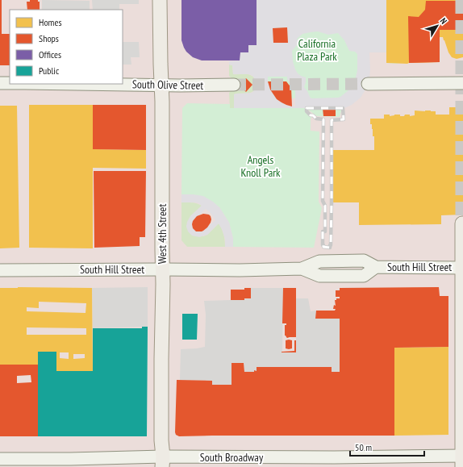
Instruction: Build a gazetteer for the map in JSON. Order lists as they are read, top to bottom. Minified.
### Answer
{"streets":{"main road":["South Olive Street","West 4th Street","South Hill Street","South Broadway"]},"crossings":[["South Olive Street","West 4th Street"],["West 4th Street","South Hill Street"],["West 4th Street","South Broadway"]],"parks":["California Plaza Park","Angels Knoll Park"],"legend":["Homes","Shops","Offices","Public"],"scale_bar":"50 m","north":"top right"}
